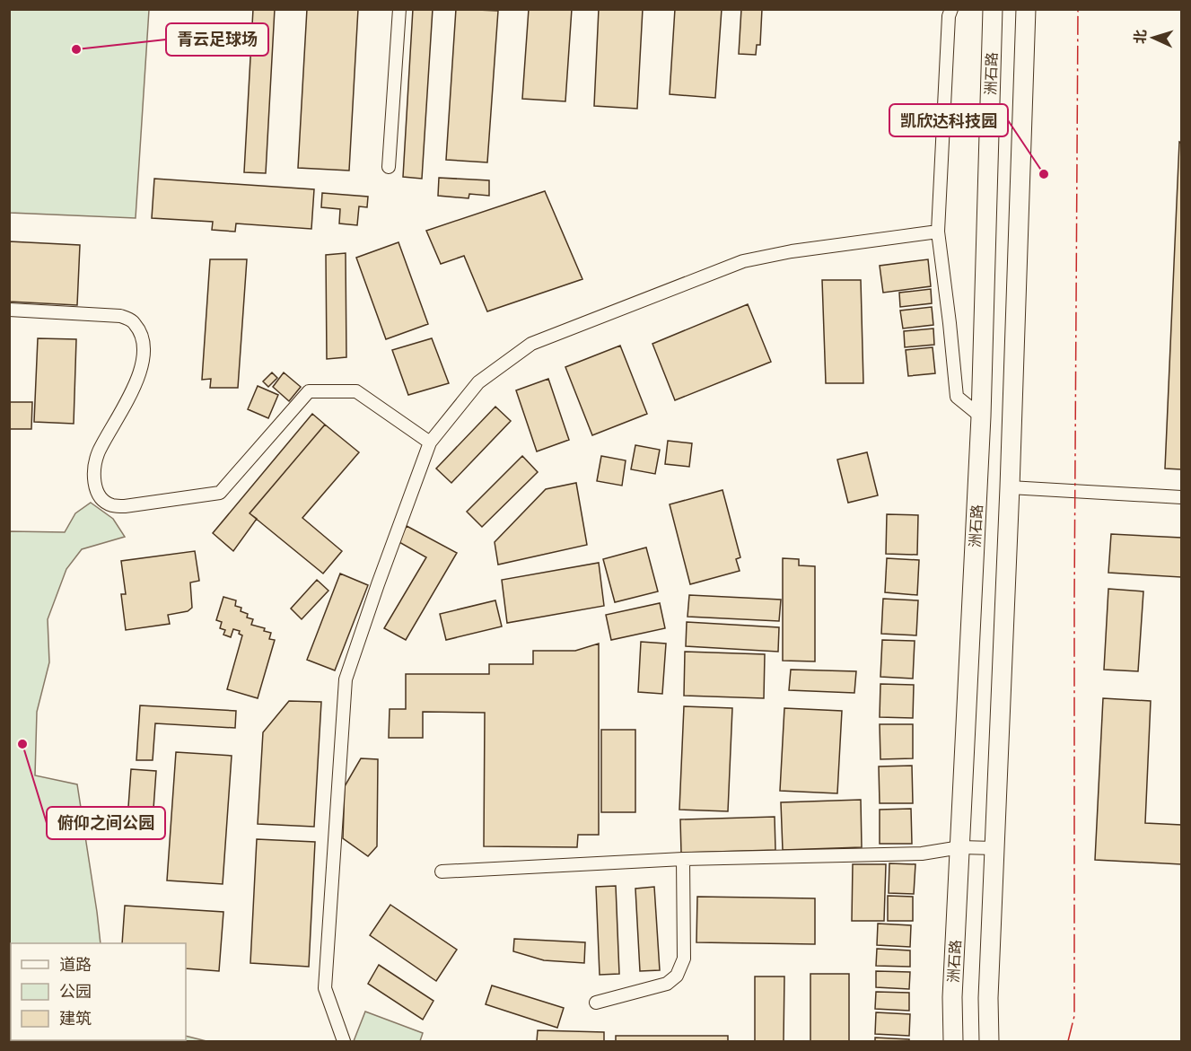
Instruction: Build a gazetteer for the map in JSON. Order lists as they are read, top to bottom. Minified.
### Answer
{"streets":{"main road":["洲石路"]},"places":["青云足球场","凯欣达科技园","俯仰之间公园"],"legend":["道路","公园","建筑"],"north":"left"}
